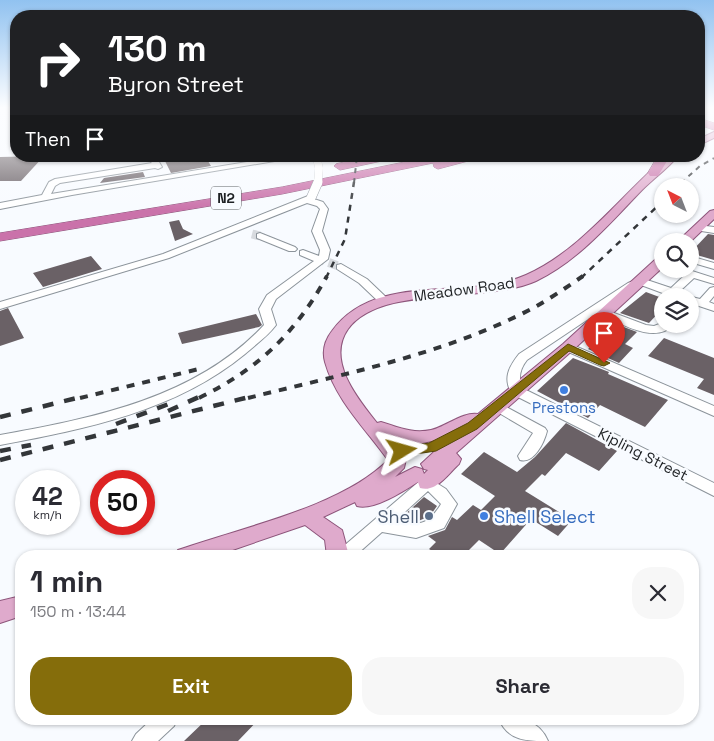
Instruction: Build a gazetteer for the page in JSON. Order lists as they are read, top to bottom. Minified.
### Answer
{"streets":{"highway":["N2"],"main road":["Meadow Road"],"street":["Kipling Street"]},"places":["Prestons","Shell","Shell Select"],"north":"top left","page":{"turn":["130 m","Byron Street"],"then":"Then","speed":"42 km/h","limit":"50","heading":["1 min","150 m · 13:44"],"buttons":["Exit","Share"]}}
